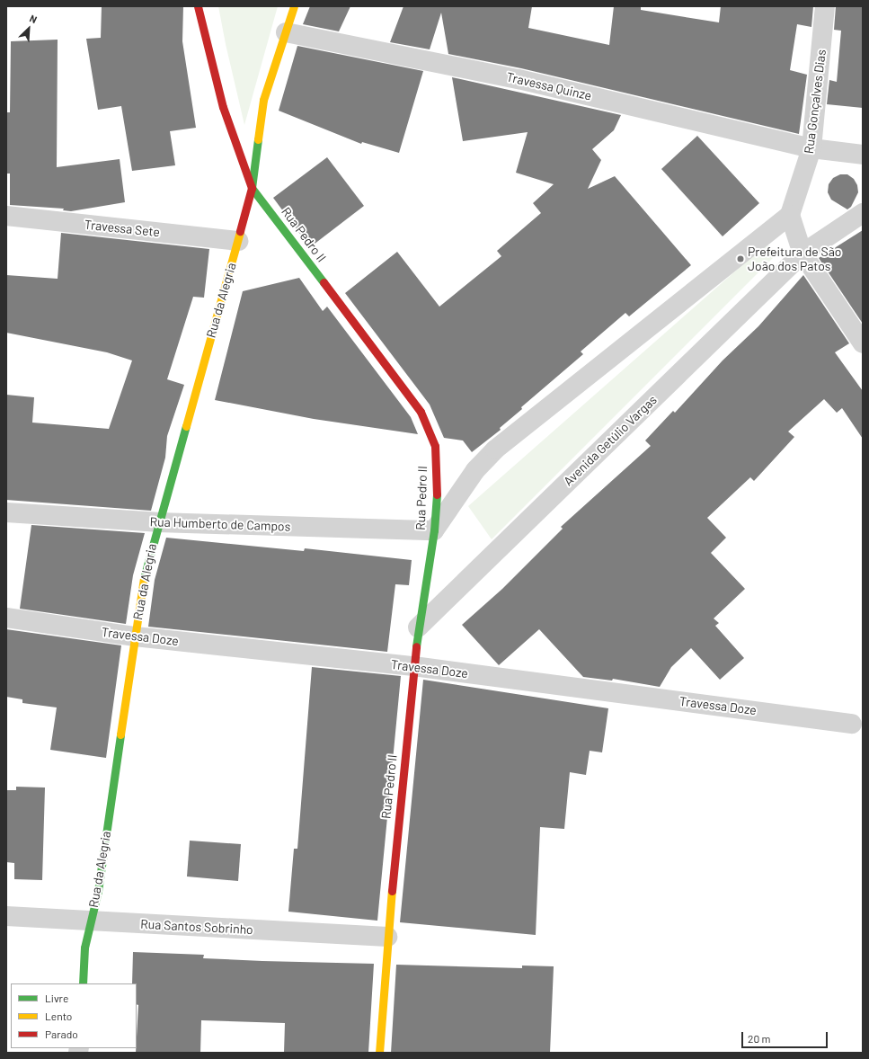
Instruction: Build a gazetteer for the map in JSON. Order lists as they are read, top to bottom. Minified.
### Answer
{"streets":{"street":["Travessa Quinze","Rua Gonçalves Dias","Travessa Sete","Rua Pedro II","Rua da Alegria","Avenida Getúlio Vargas","Rua Humberto de Campos","Travessa Doze","Rua Santos Sobrinho"]},"crossings":[["Travessa Quinze","Rua Gonçalves Dias"],["Travessa Sete","Rua da Alegria"],["Rua Pedro II","Rua da Alegria"],["Rua Pedro II","Avenida Getúlio Vargas"],["Rua Pedro II","Rua Humberto de Campos"],["Rua Pedro II","Travessa Doze"],["Rua Pedro II","Rua Santos Sobrinho"],["Rua da Alegria","Rua Humberto de Campos"],["Rua da Alegria","Travessa Doze"],["Rua da Alegria","Rua Santos Sobrinho"]],"places":["Prefeitura de São João dos Patos"],"legend":["Livre","Lento","Parado"],"scale_bar":"20 m","north":"top right"}
